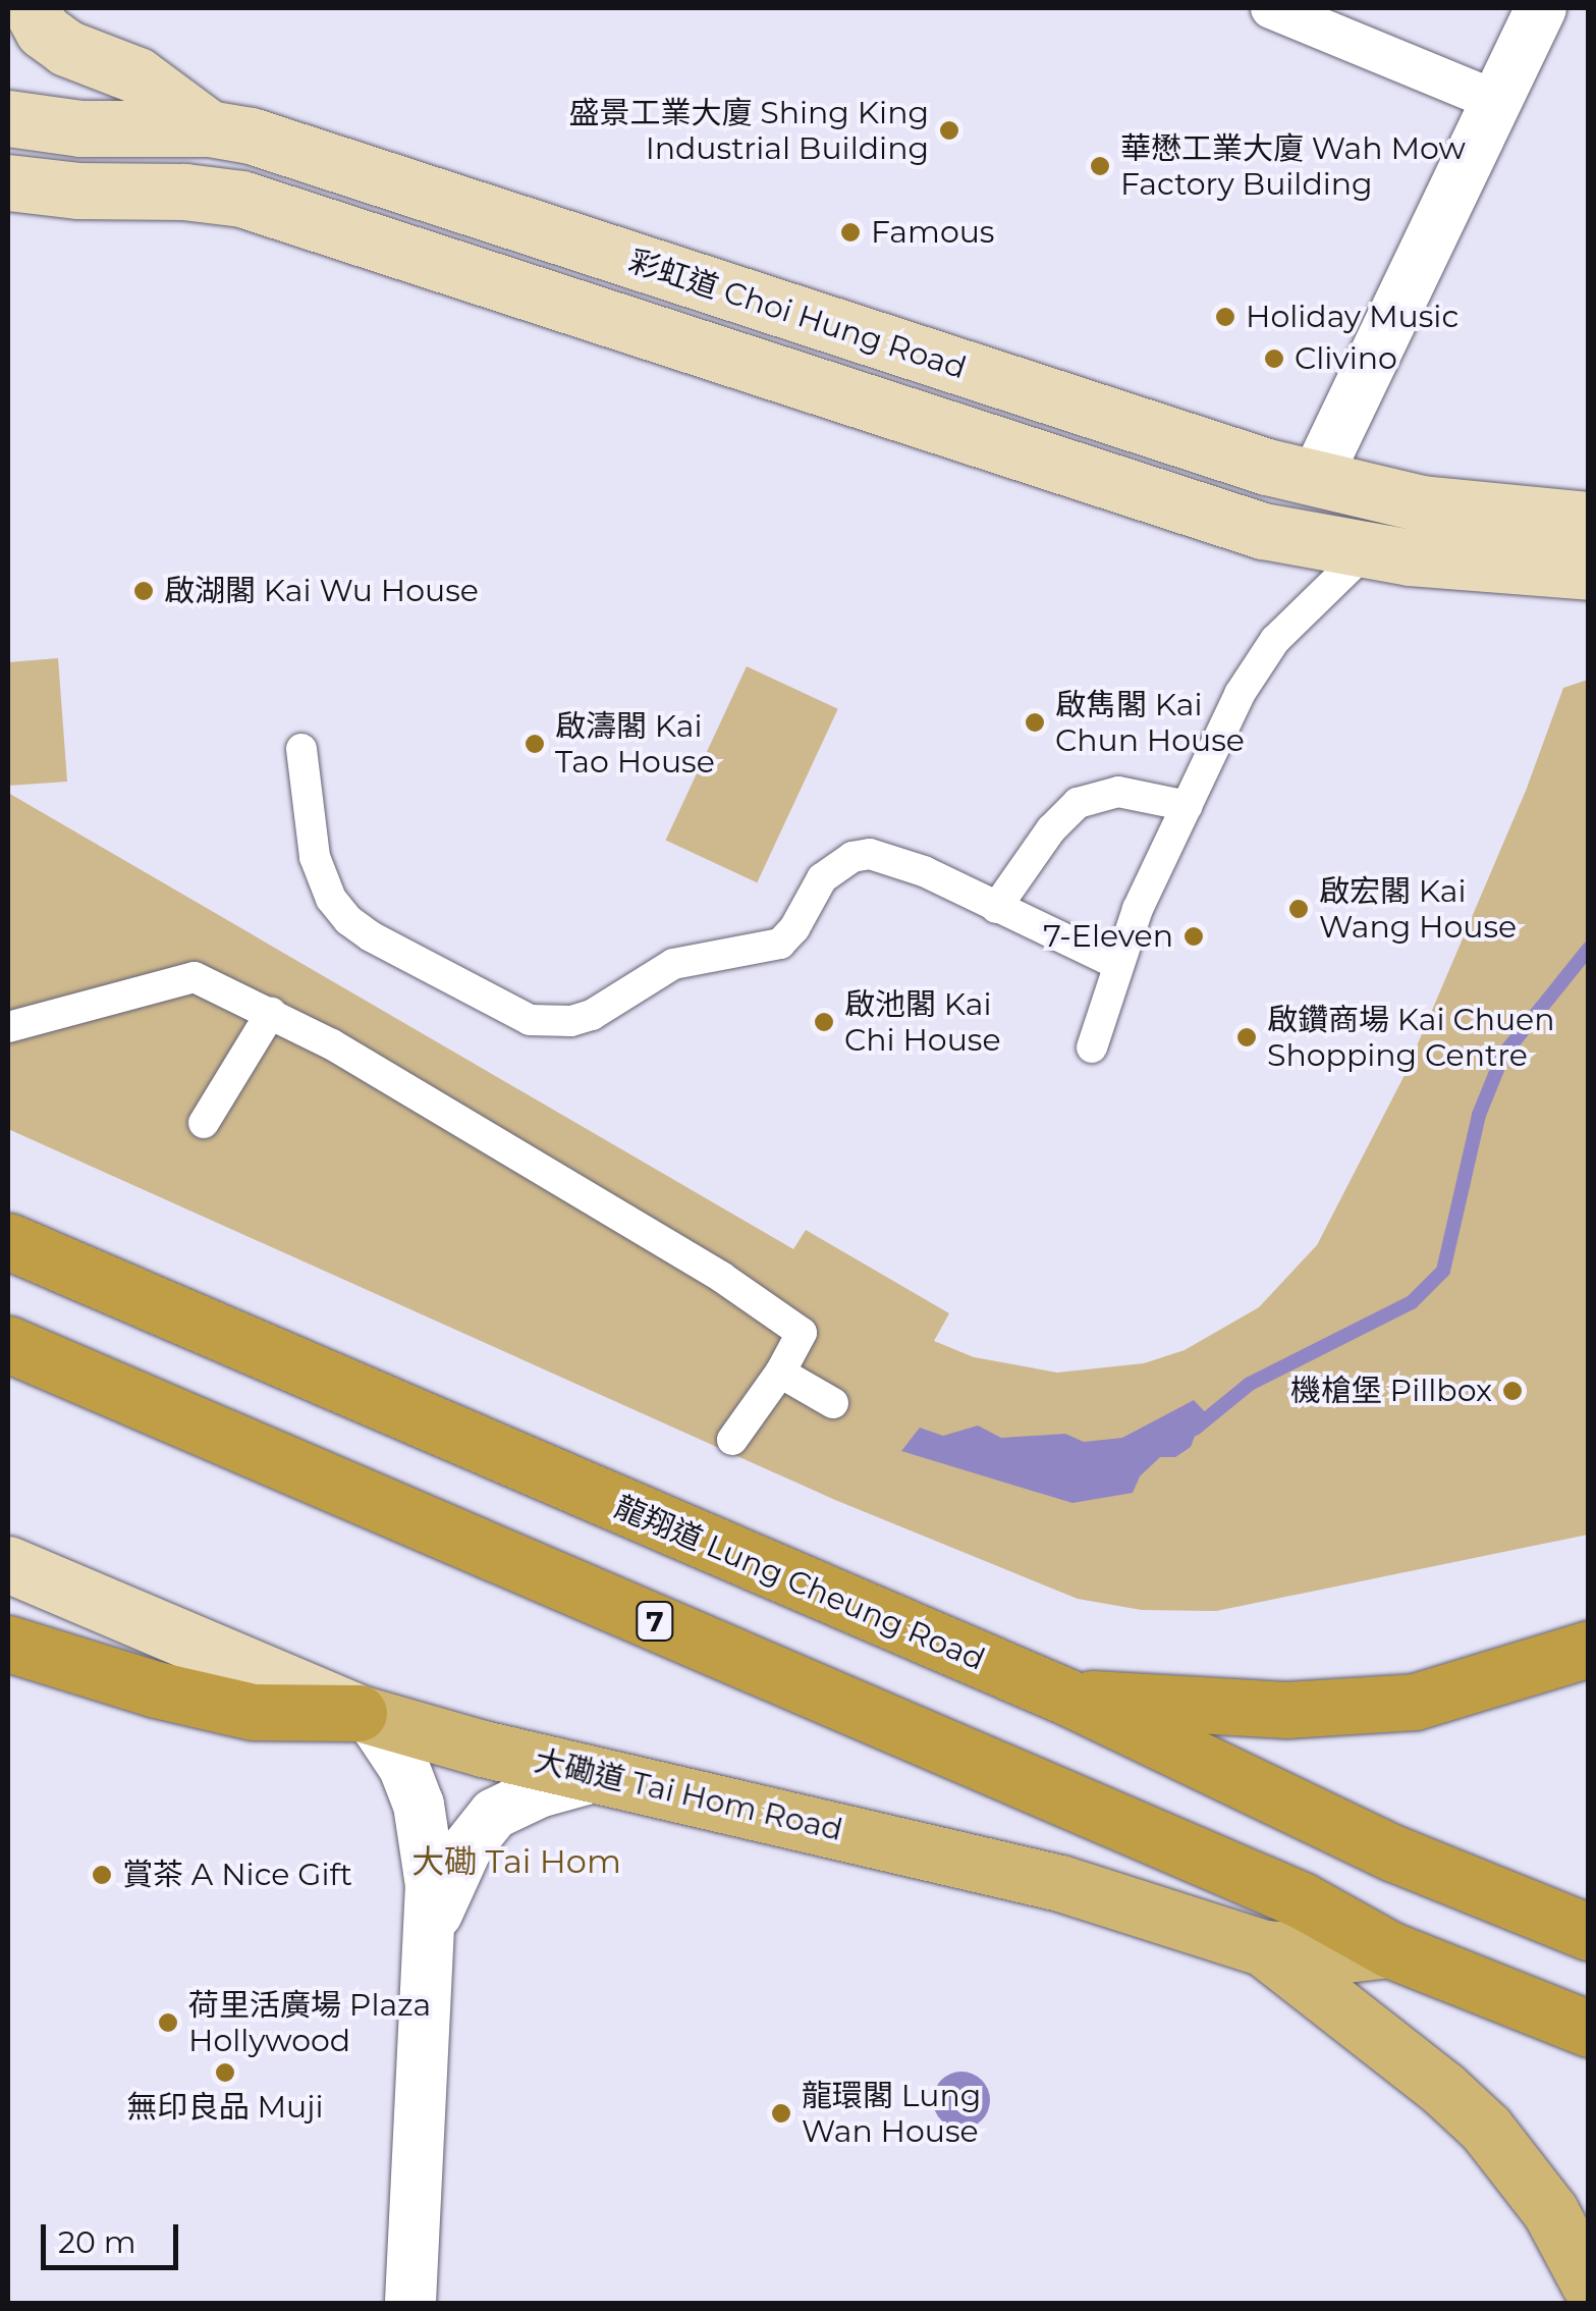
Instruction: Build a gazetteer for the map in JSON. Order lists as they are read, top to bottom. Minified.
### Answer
{"streets":{"highway":["龍翔道 Lung Cheung Road","7"],"main road":["彩虹道 Choi Hung Road","大磡道 Tai Hom Road"]},"crossings":[["7","大磡道 Tai Hom Road"]],"districts":["大磡 Tai Hom"],"places":["盛景工業大廈 Shing King Industrial Building","華懋工業大廈 Wah Mow Factory Building","Famous","Holiday Music","Clivino","啟湖閣 Kai Wu House","啟雋閣 Kai Chun House","啟濤閣 Kai Tao House","啟宏閣 Kai Wang House","7-Eleven","啟池閣 Kai Chi House","啟鑽商場 Kai Chuen Shopping Centre","機槍堡 Pillbox","賞茶 A Nice Gift","荷里活廣場 Plaza Hollywood","無印良品 Muji","龍環閣 Lung Wan House"],"scale_bar":"20 m"}
